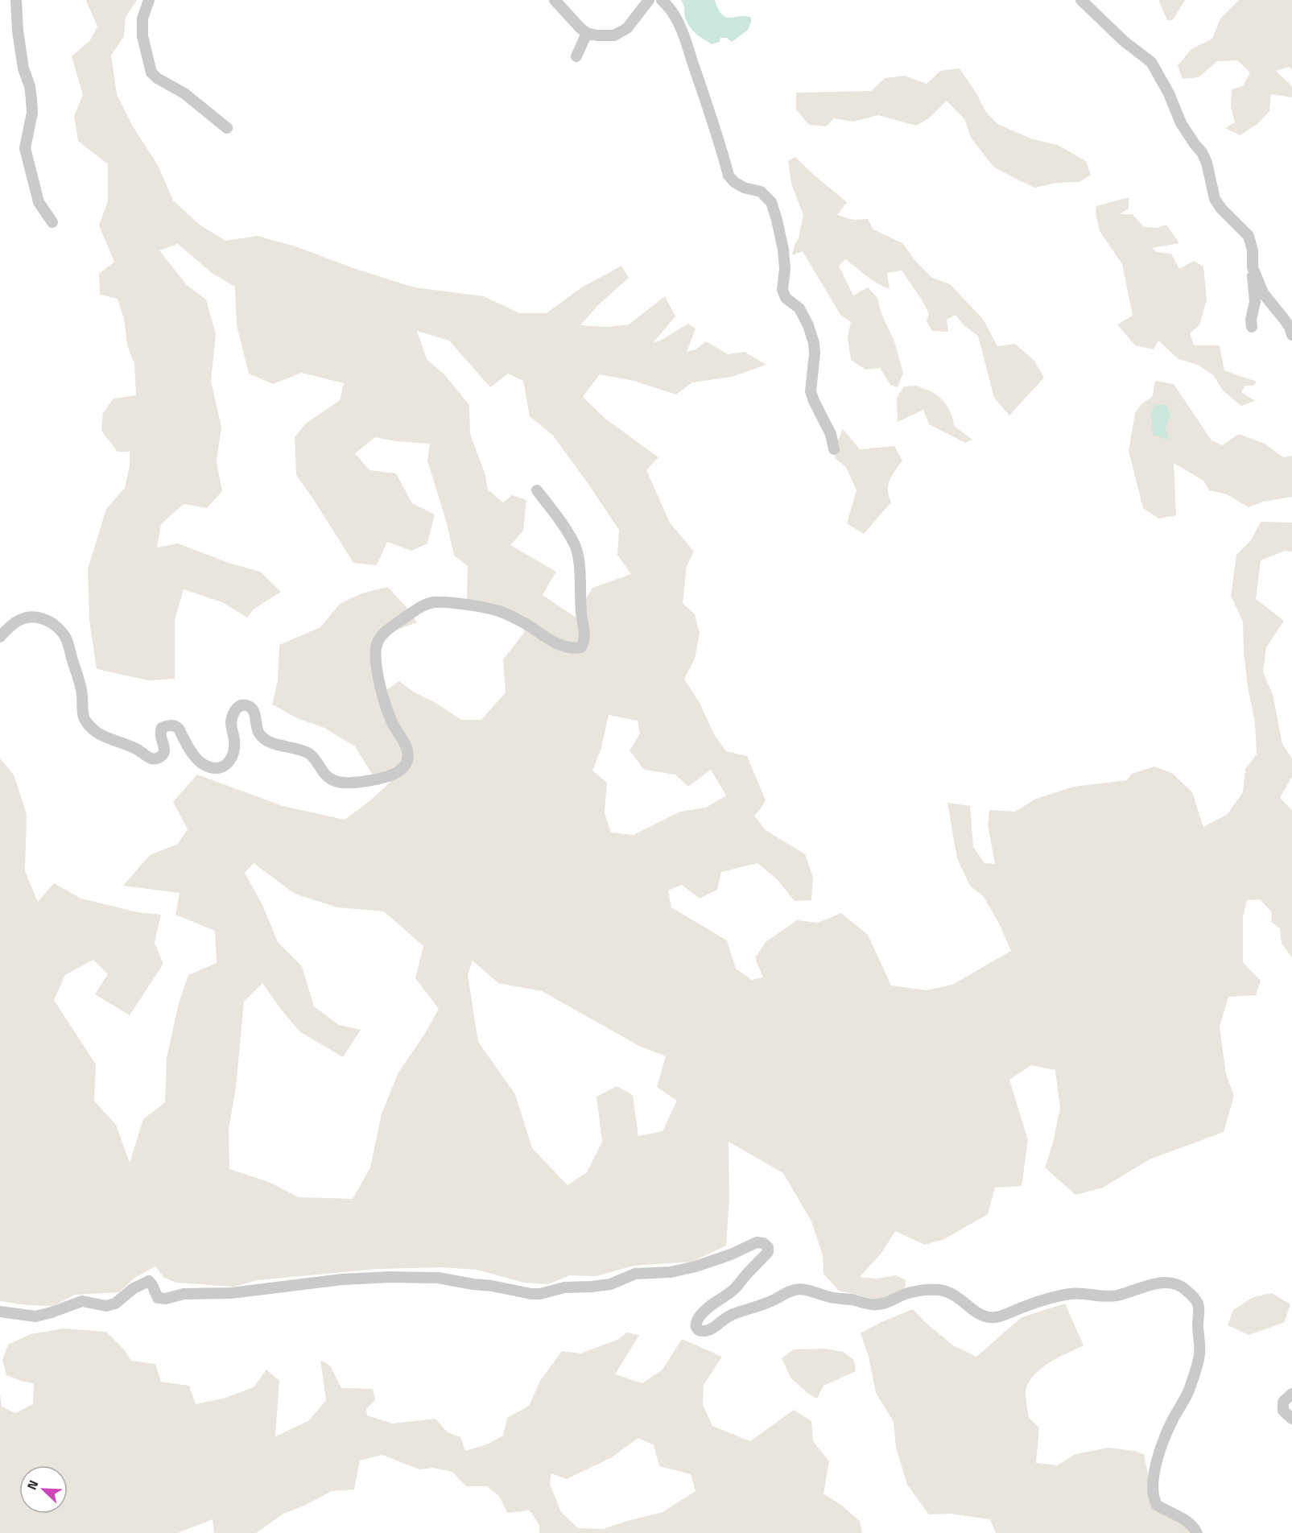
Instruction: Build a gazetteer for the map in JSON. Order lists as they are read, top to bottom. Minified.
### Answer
{"north":"top left"}
